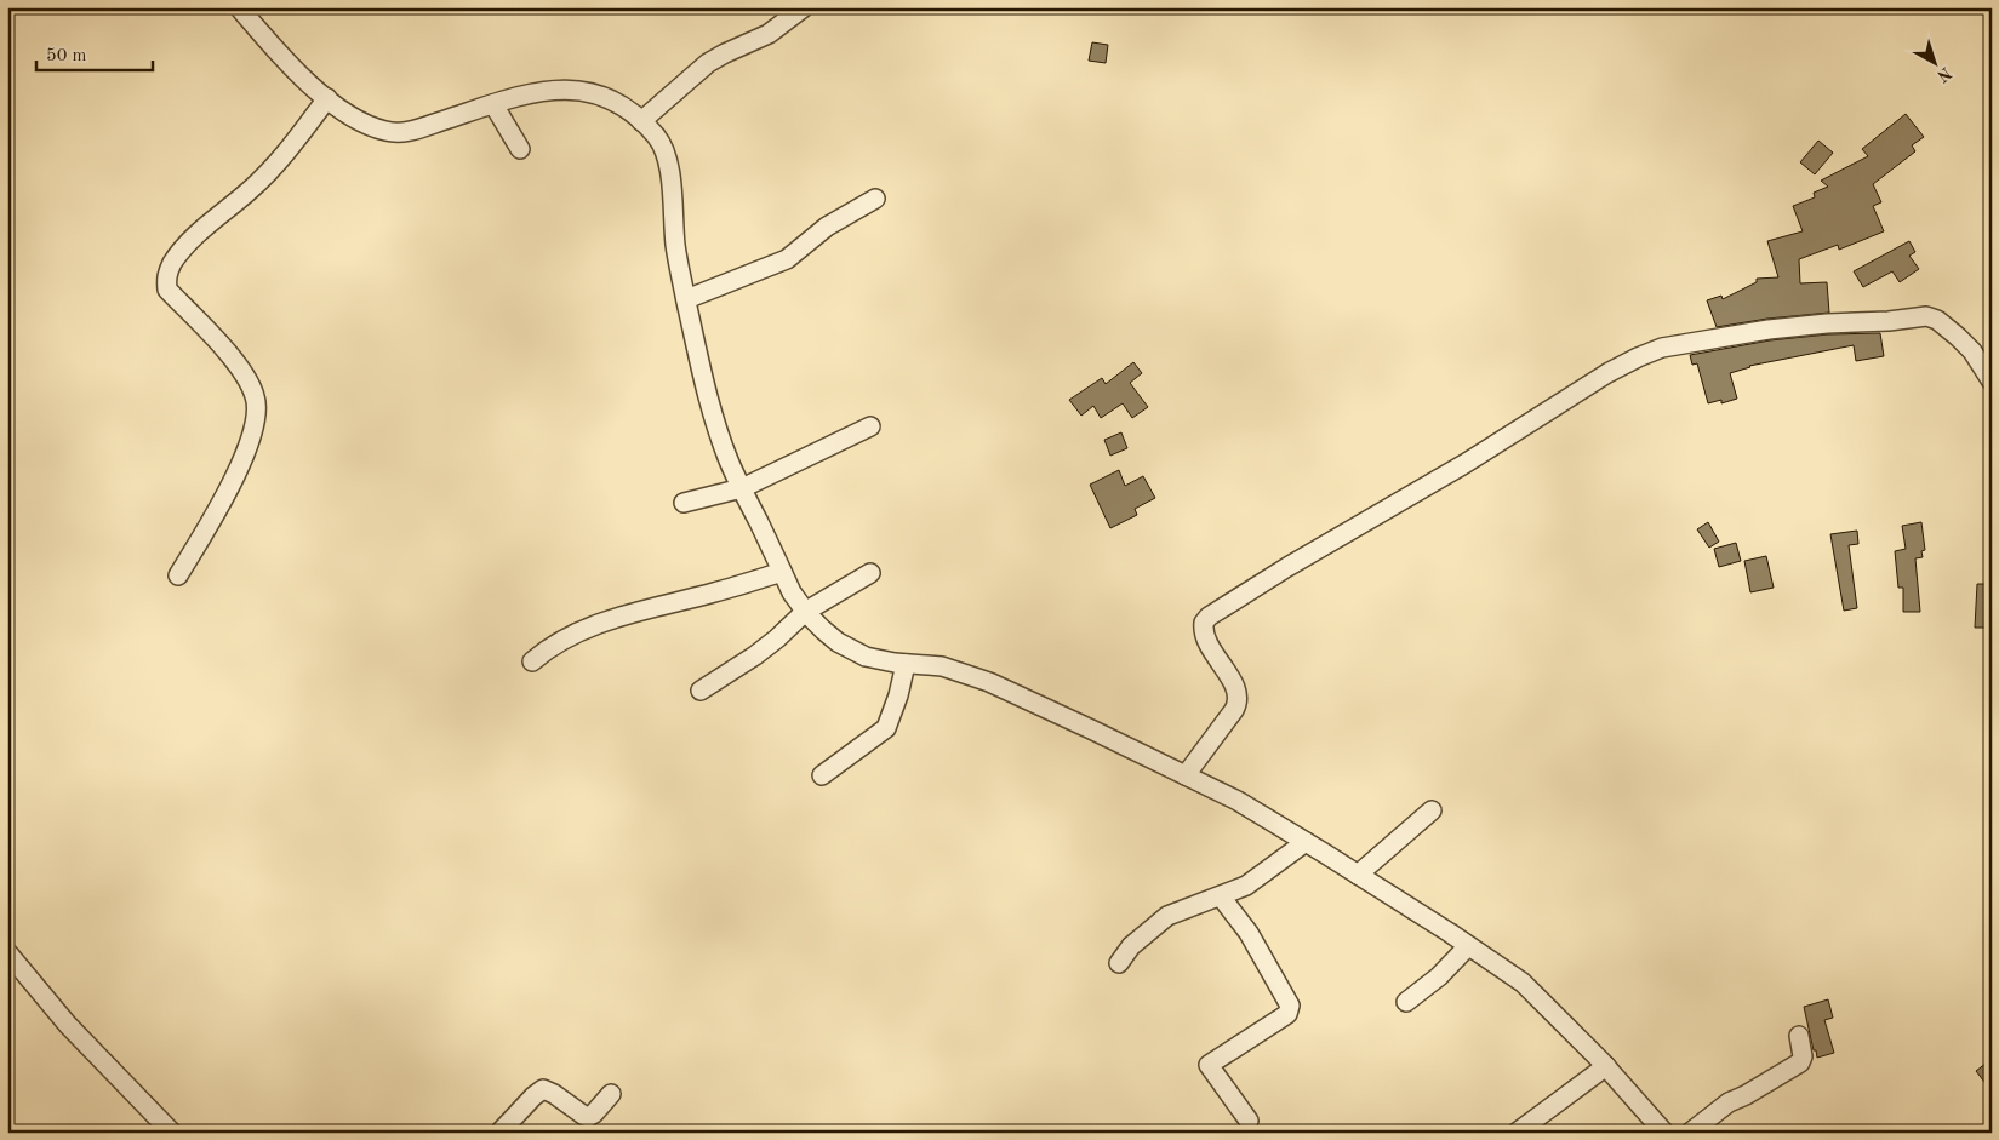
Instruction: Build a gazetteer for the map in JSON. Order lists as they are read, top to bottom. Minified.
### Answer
{"scale_bar":"50 m","north":"bottom right"}
